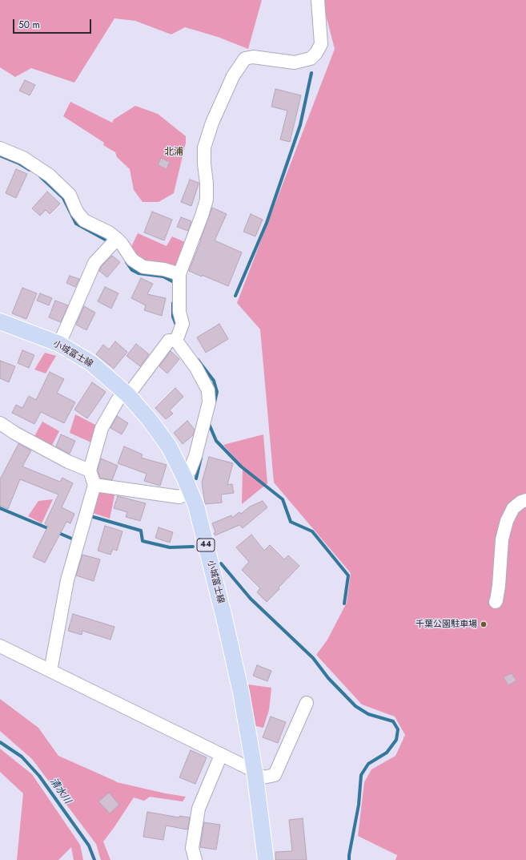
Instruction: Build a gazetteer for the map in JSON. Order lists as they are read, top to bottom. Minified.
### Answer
{"streets":{"main road":["小城富士線","44"]},"districts":["北浦"],"water":["清水川"],"places":["千葉公園駐車場"],"scale_bar":"50 m"}
